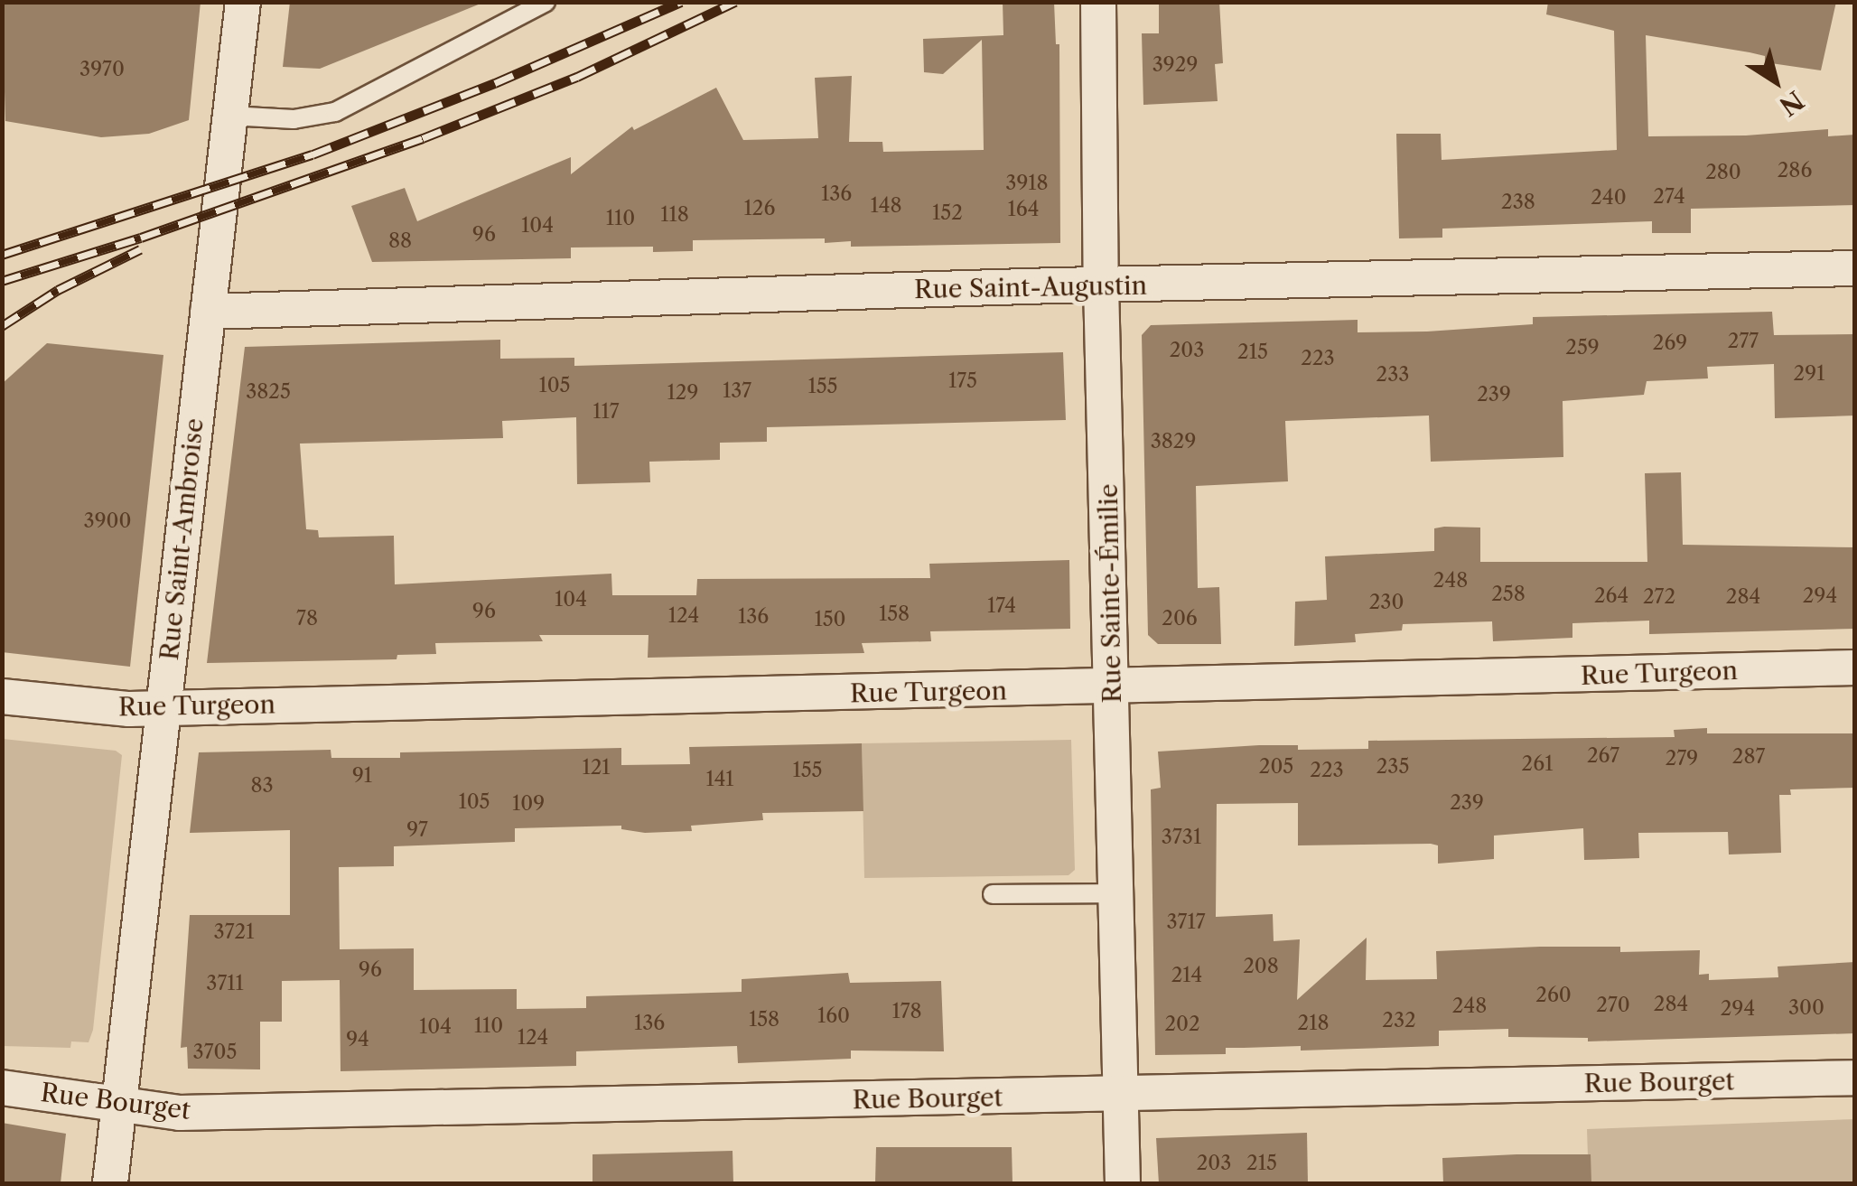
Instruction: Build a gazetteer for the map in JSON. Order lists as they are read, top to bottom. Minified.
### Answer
{"streets":{"street":["Rue Saint-Augustin","Rue Saint-Ambroise","Rue Sainte-Émilie","Rue Turgeon","Rue Bourget"]},"crossings":[["Rue Saint-Augustin","Rue Saint-Ambroise"],["Rue Saint-Augustin","Rue Sainte-Émilie"],["Rue Saint-Ambroise","Rue Turgeon"],["Rue Saint-Ambroise","Rue Bourget"],["Rue Sainte-Émilie","Rue Turgeon"],["Rue Sainte-Émilie","Rue Bourget"]],"house_numbers":["3929","3970","286","280","3918","136","274","240","238","148","126","164","152","118","110","104","96","88","277","269","259","203","215","223","291","233","175","105","155","137","3825","129","239","117","3829","3900","248","258","264","294","272","284","104","230","174","96","158","124","136","78","206","150","267","287","279","261","205","235","121","155","223","91","141","83","105","239","109","97","3731","3717","3721","208","96","214","3711","260","284","270","248","300","294","178","160","158","232","136","218","202","110","104","124","94","3705","203","215"],"north":"bottom right"}
